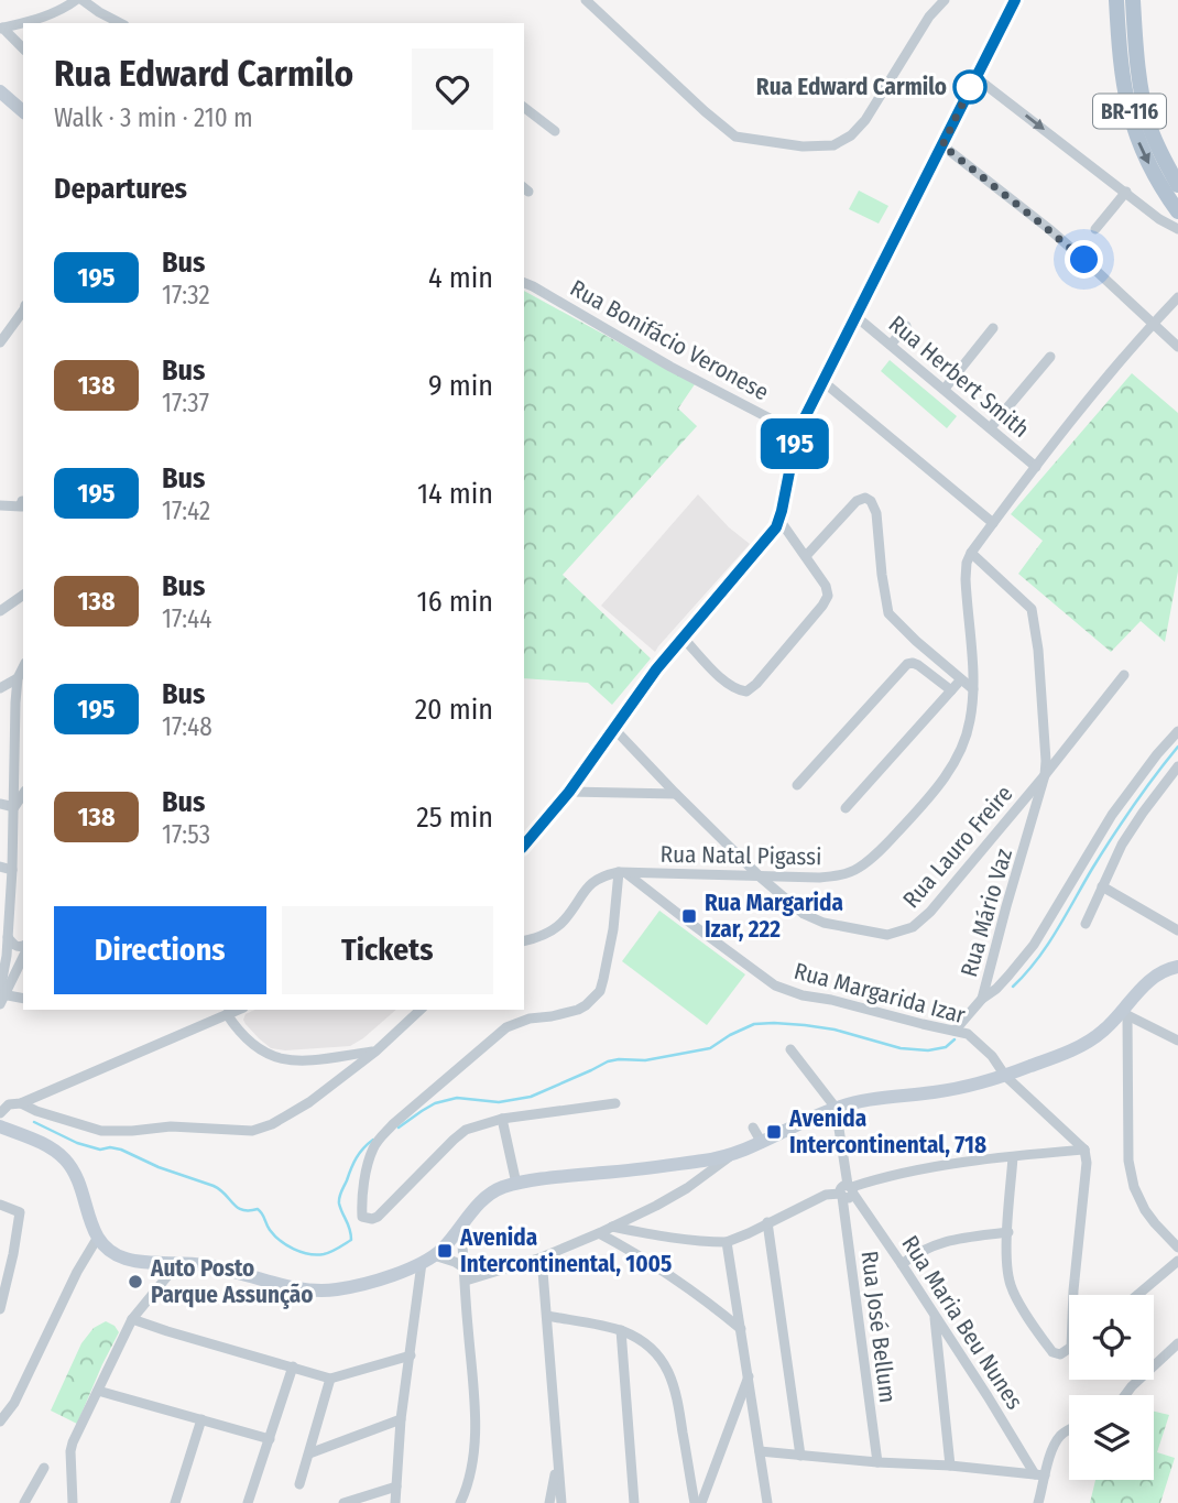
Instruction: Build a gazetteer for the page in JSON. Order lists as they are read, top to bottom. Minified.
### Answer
{"streets":{"main road":["BR-116"],"street":["Rua Bonifácio Veronese","Rua Herbert Smith","Rua Lauro Freire","Rua Natal Pigassi","Rua Mário Vaz","Rua Margarida Izar","Rua Maria Beu Nunes","Rua José Bellum"]},"crossings":[["Rua Lauro Freire","Rua Natal Pigassi"],["Rua Lauro Freire","Rua Mário Vaz"],["Rua Natal Pigassi","Rua Mário Vaz"],["Rua Natal Pigassi","Rua Margarida Izar"],["Rua Maria Beu Nunes","Rua José Bellum"]],"places":{"other":["Rua Edward Carmilo","Auto Posto Parque Assunção"],"transit":["Rua Margarida Izar, 222","Avenida Intercontinental, 718","Avenida Intercontinental, 1005"]},"lines":["bus line 195"],"page":{"on_map":"195","heading":[["Rua Edward Carmilo","Walk · 3 min · 210 m"],"Departures"],"list":[{"mark":"195","name":"Bus","note":"17:32","value":"4 min"},{"mark":"138","name":"Bus","note":"17:37","value":"9 min"},{"mark":"195","name":"Bus","note":"17:42","value":"14 min"},{"mark":"138","name":"Bus","note":"17:44","value":"16 min"},{"mark":"195","name":"Bus","note":"17:48","value":"20 min"},{"mark":"138","name":"Bus","note":"17:53","value":"25 min"}],"buttons":["Directions","Tickets"]}}
